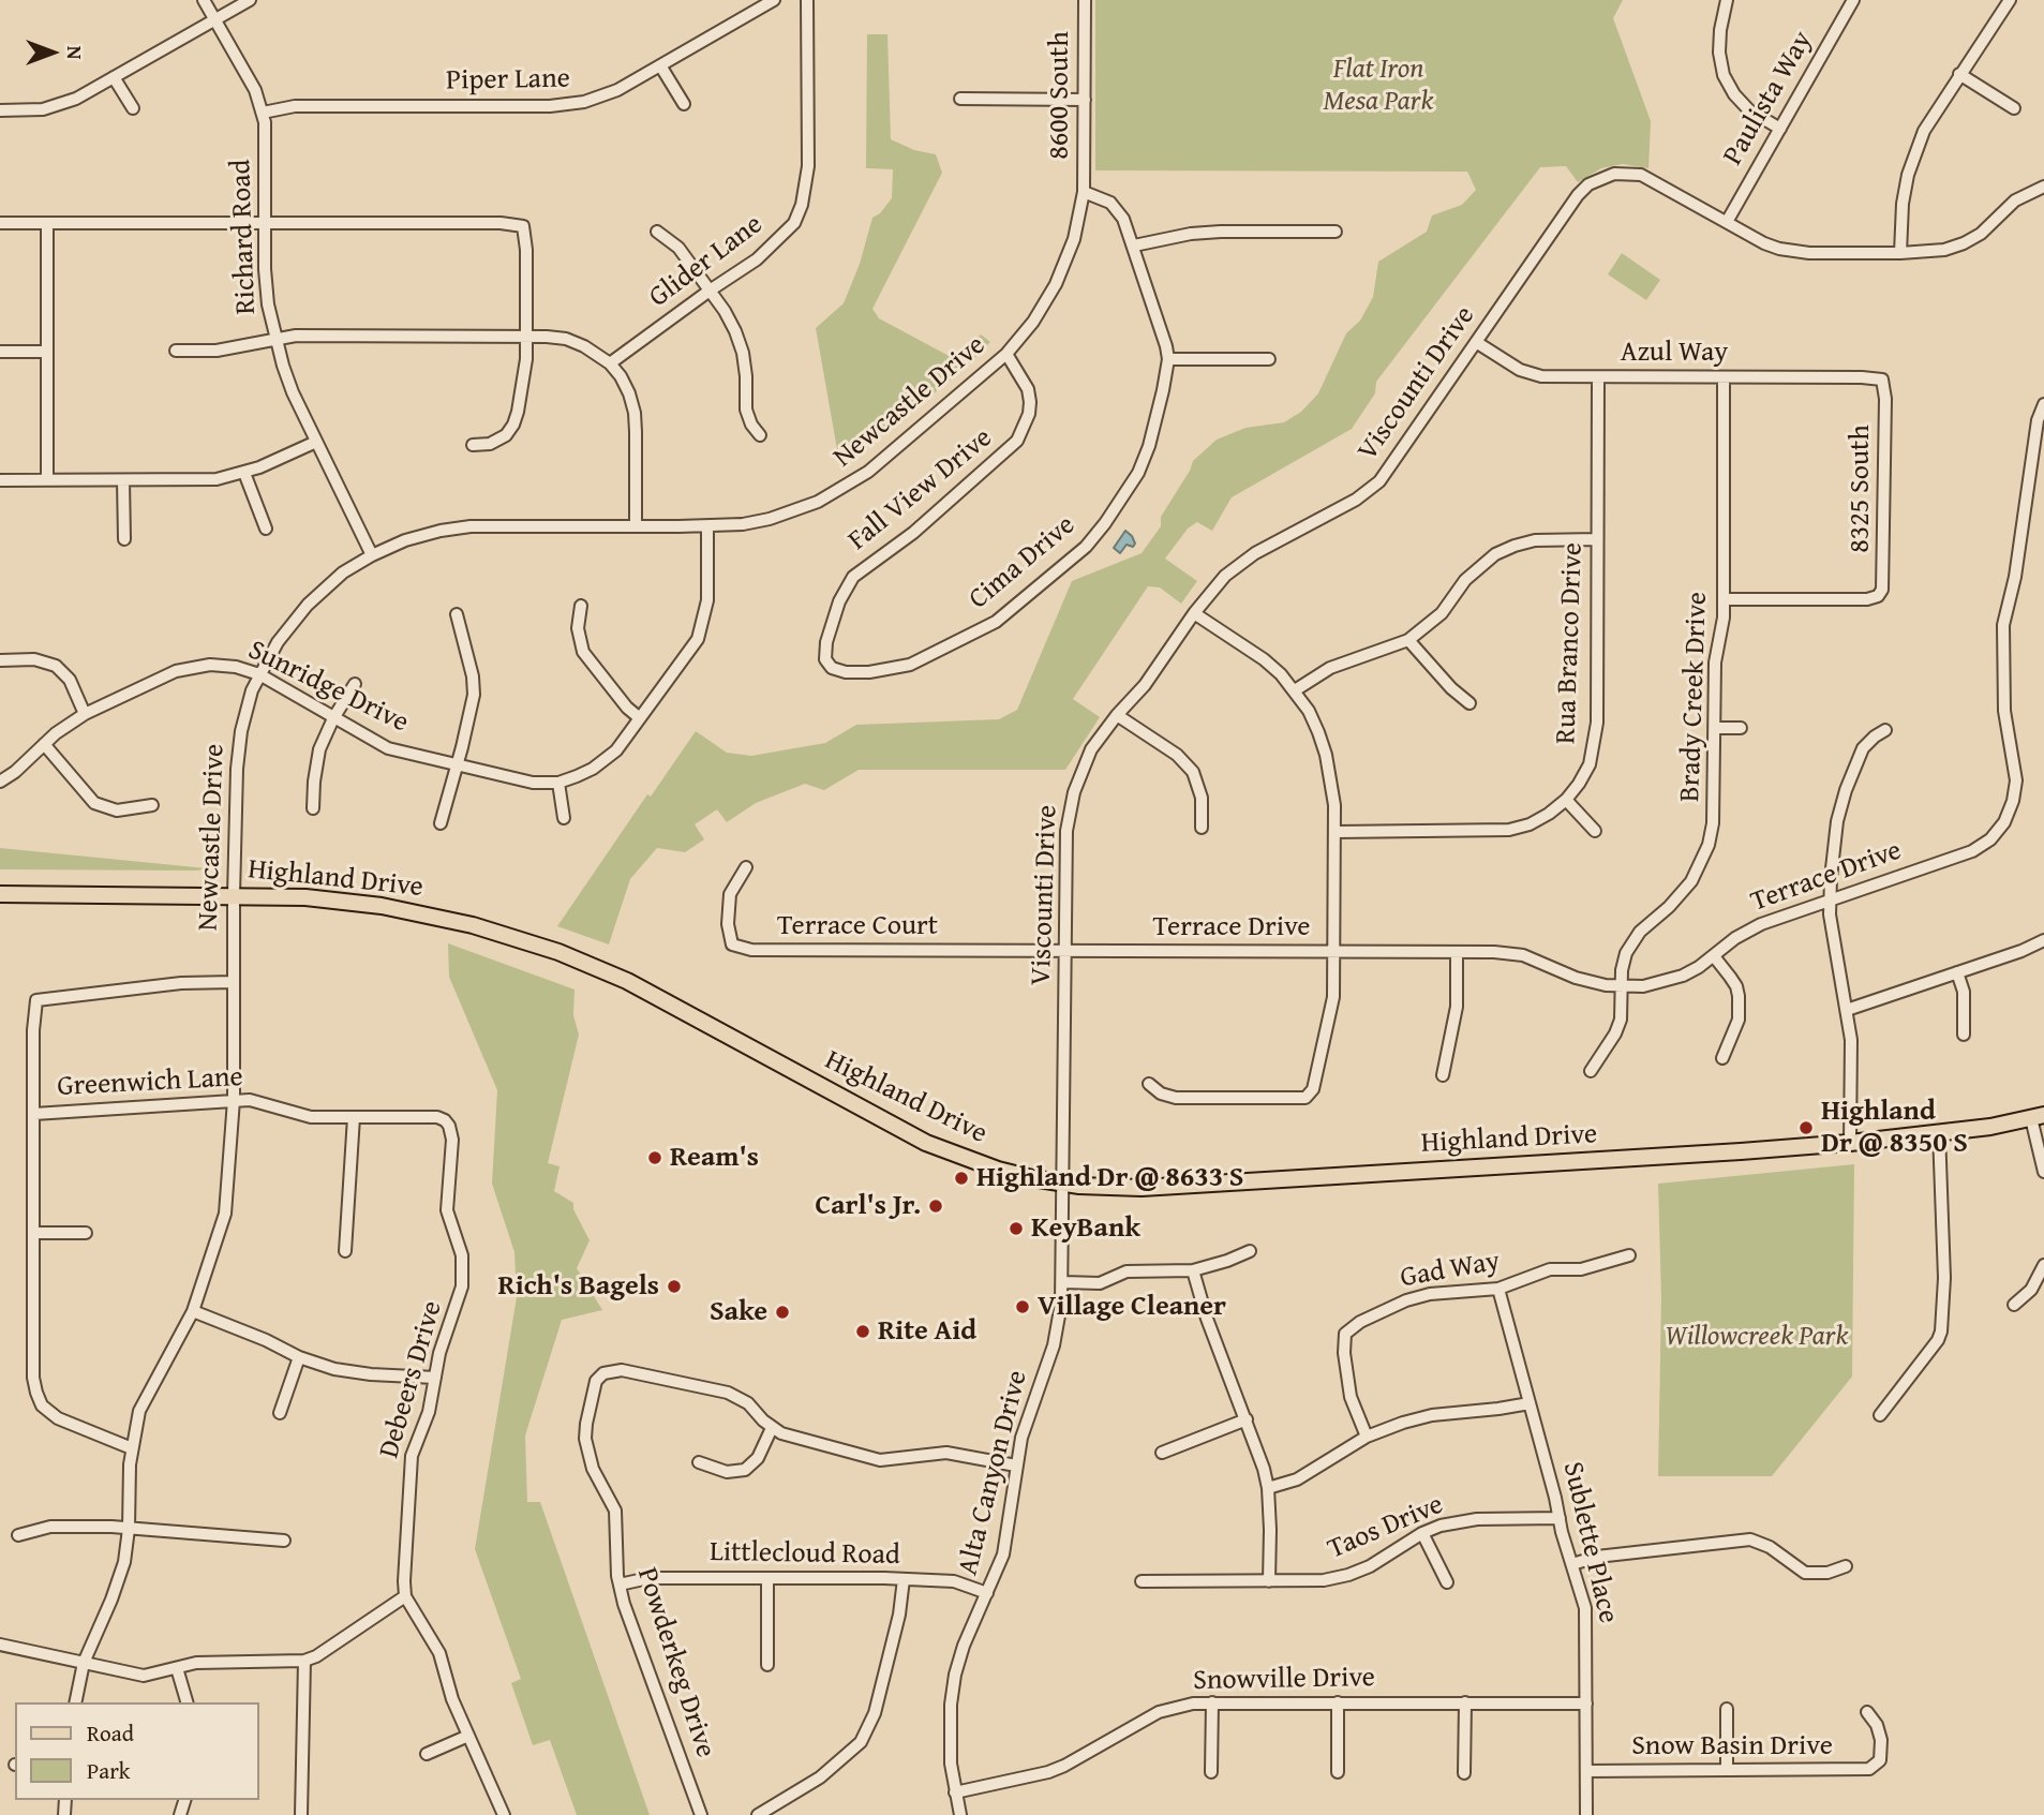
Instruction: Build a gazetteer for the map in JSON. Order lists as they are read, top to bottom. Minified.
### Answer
{"streets":{"main road":["Highland Drive"],"street":["Piper Lane","8600 South","Paulista Way","Richard Road","Glider Lane","Azul Way","Viscounti Drive","Newcastle Drive","8325 South","Fall View Drive","Cima Drive","Rua Branco Drive","Sunridge Drive","Brady Creek Drive","Terrace Drive","Terrace Court","Greenwich Lane","Gad Way","Debeers Drive","Alta Canyon Drive","Taos Drive","Sublette Place","Littlecloud Road","Powderkeg Drive","Snowville Drive","Snow Basin Drive"]},"crossings":[["Piper Lane","Richard Road"],["8600 South","Newcastle Drive"],["8600 South","Cima Drive"],["Paulista Way","Viscounti Drive"],["Richard Road","Newcastle Drive"],["Azul Way","Viscounti Drive"],["Azul Way","8325 South"],["Azul Way","Rua Branco Drive"],["Azul Way","Brady Creek Drive"],["Viscounti Drive","Terrace Drive"],["Viscounti Drive","Highland Drive"],["Viscounti Drive","Terrace Court"],["Viscounti Drive","Alta Canyon Drive"],["Newcastle Drive","Fall View Drive"],["Newcastle Drive","Cima Drive"],["Newcastle Drive","Sunridge Drive"],["Newcastle Drive","Highland Drive"],["Newcastle Drive","Greenwich Lane"],["8325 South","Brady Creek Drive"],["Fall View Drive","Cima Drive"],["Brady Creek Drive","Terrace Drive"],["Terrace Drive","Terrace Court"],["Highland Drive","Alta Canyon Drive"],["Greenwich Lane","Debeers Drive"],["Gad Way","Sublette Place"],["Alta Canyon Drive","Littlecloud Road"],["Alta Canyon Drive","Snowville Drive"],["Taos Drive","Sublette Place"],["Sublette Place","Snowville Drive"],["Sublette Place","Snow Basin Drive"],["Littlecloud Road","Powderkeg Drive"]],"parks":["Flat Iron Mesa Park","Willowcreek Park"],"places":["Highland Dr @ 8350 S","Ream's","Highland Dr @ 8633 S","Carl's Jr.","KeyBank","Rich's Bagels","Village Cleaner","Sake","Rite Aid"],"legend":["Road","Park"],"north":"right"}
